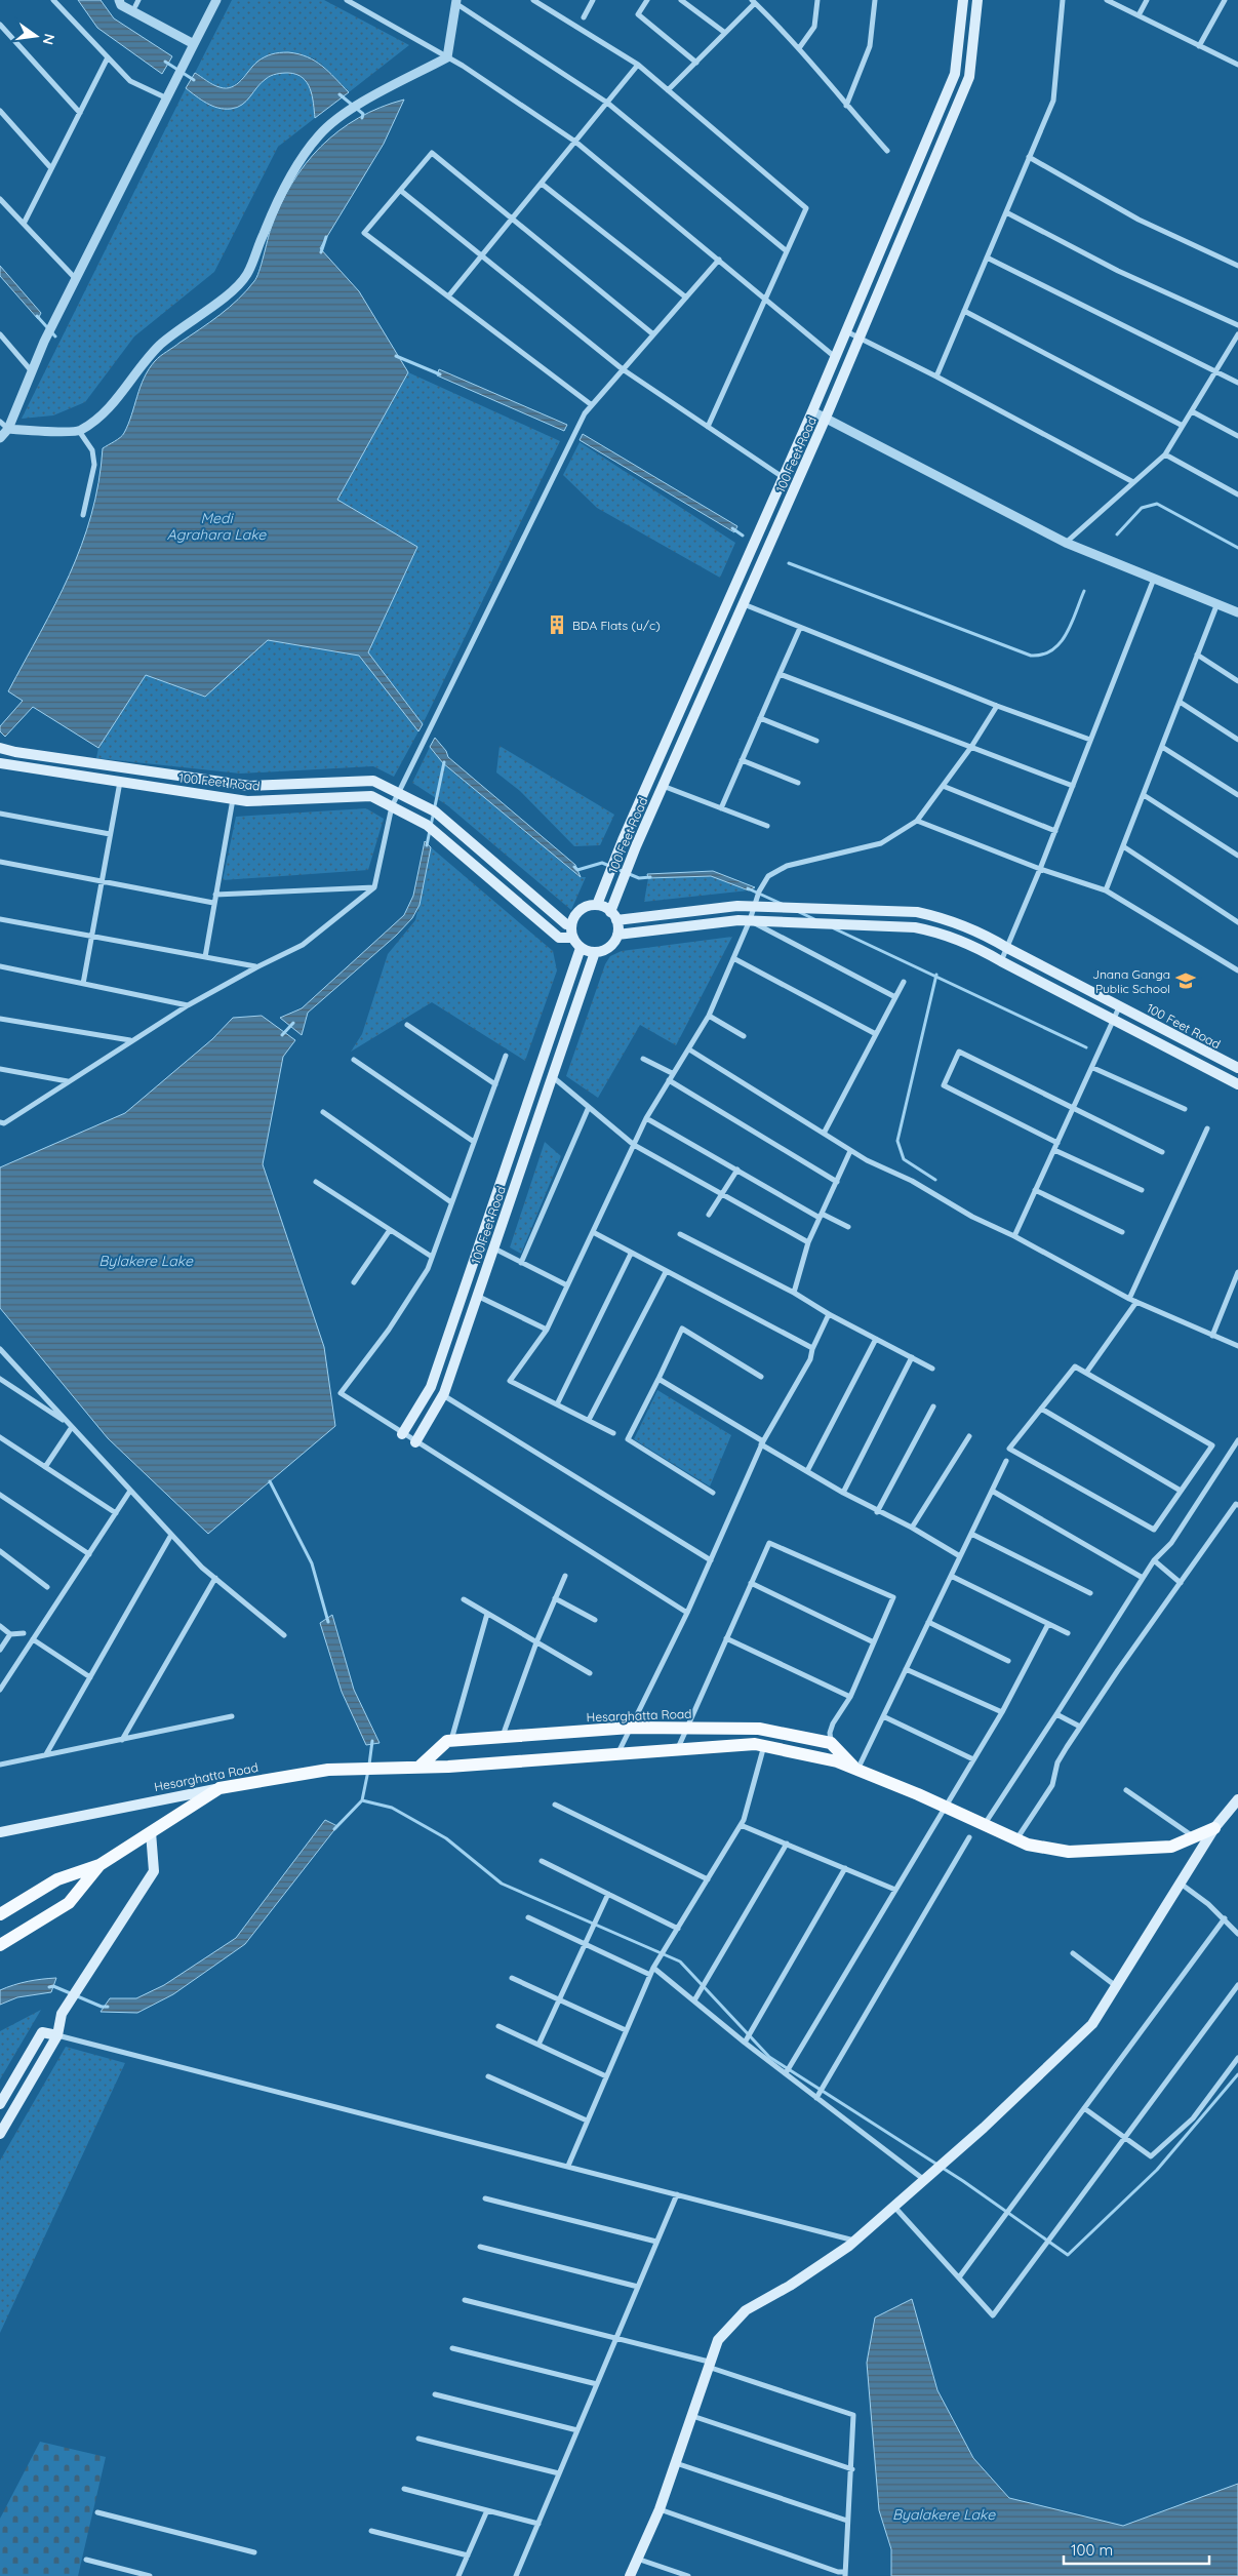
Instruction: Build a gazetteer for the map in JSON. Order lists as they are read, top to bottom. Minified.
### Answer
{"streets":{"main road":["100 Feet Road","Hesarghatta Road"]},"water":["Medi Agrahara Lake","Bylakere Lake","Byalakere Lake"],"places":{"building":["BDA Flats (u/c)"],"school or university":["Jnana Ganga Public School"]},"scale_bar":"100 m","north":"right"}
